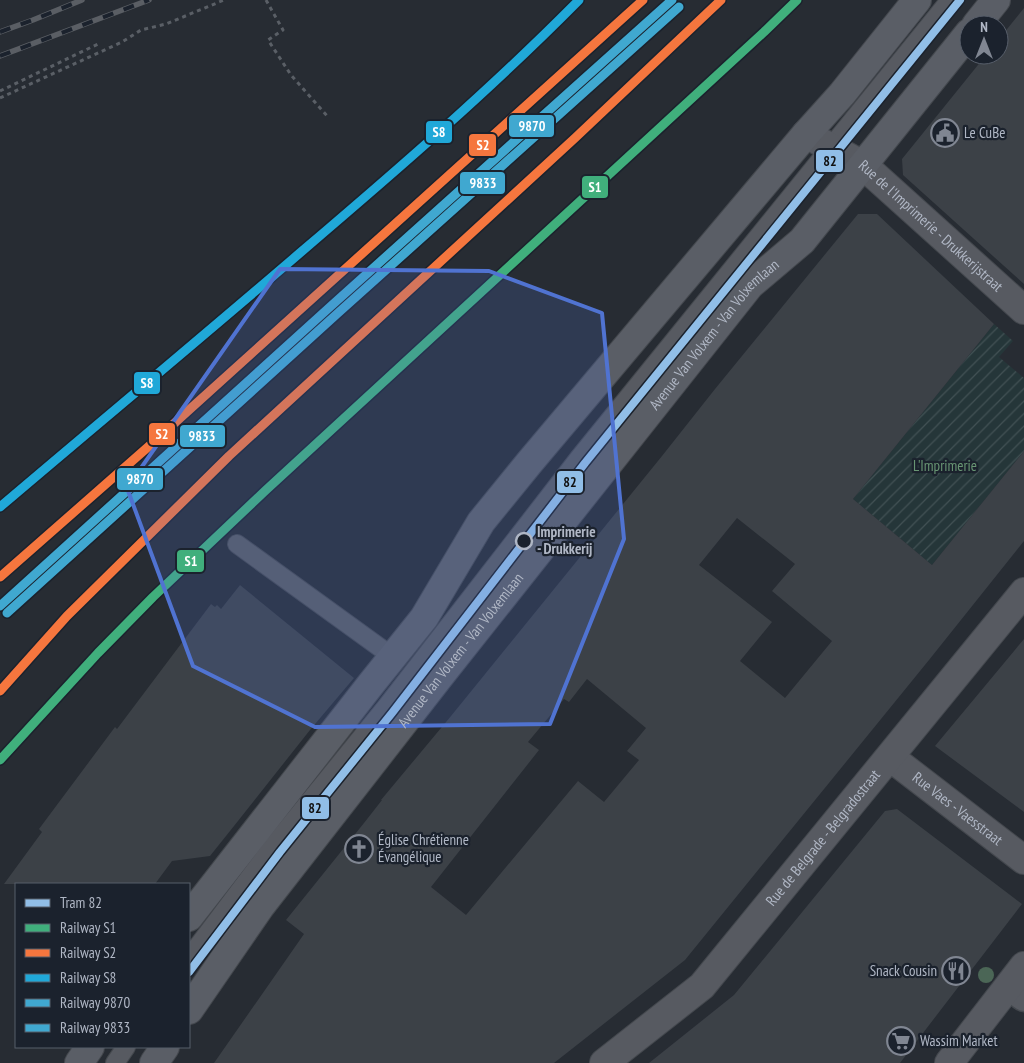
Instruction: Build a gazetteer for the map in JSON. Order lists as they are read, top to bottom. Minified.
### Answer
{"streets":{"main road":["Avenue Van Volxem - Van Volxemlaan"],"street":["Rue de l'Imprimerie - Drukkerijstraat","Rue Vaes - Vaesstraat","Rue de Belgrade - Belgradostraat"]},"crossings":[["Rue de l'Imprimerie - Drukkerijstraat","Avenue Van Volxem - Van Volxemlaan"],["Rue Vaes - Vaesstraat","Rue de Belgrade - Belgradostraat"]],"parks":["L'Imprimerie"],"places":{"public building":["Le CuBe"],"other":["Imprimerie - Drukkerij"],"church":["Église Chrétienne Évangélique"],"restaurant":["Snack Cousin"],"supermarket":["Wassim Market"]},"lines":["tram line 82","rail line S1","rail line S2","rail line S8","rail line 9870","rail line 9833"],"legend":["Tram 82","Railway S1","Railway S2","Railway S8","Railway 9870","Railway 9833"],"north":"top"}
